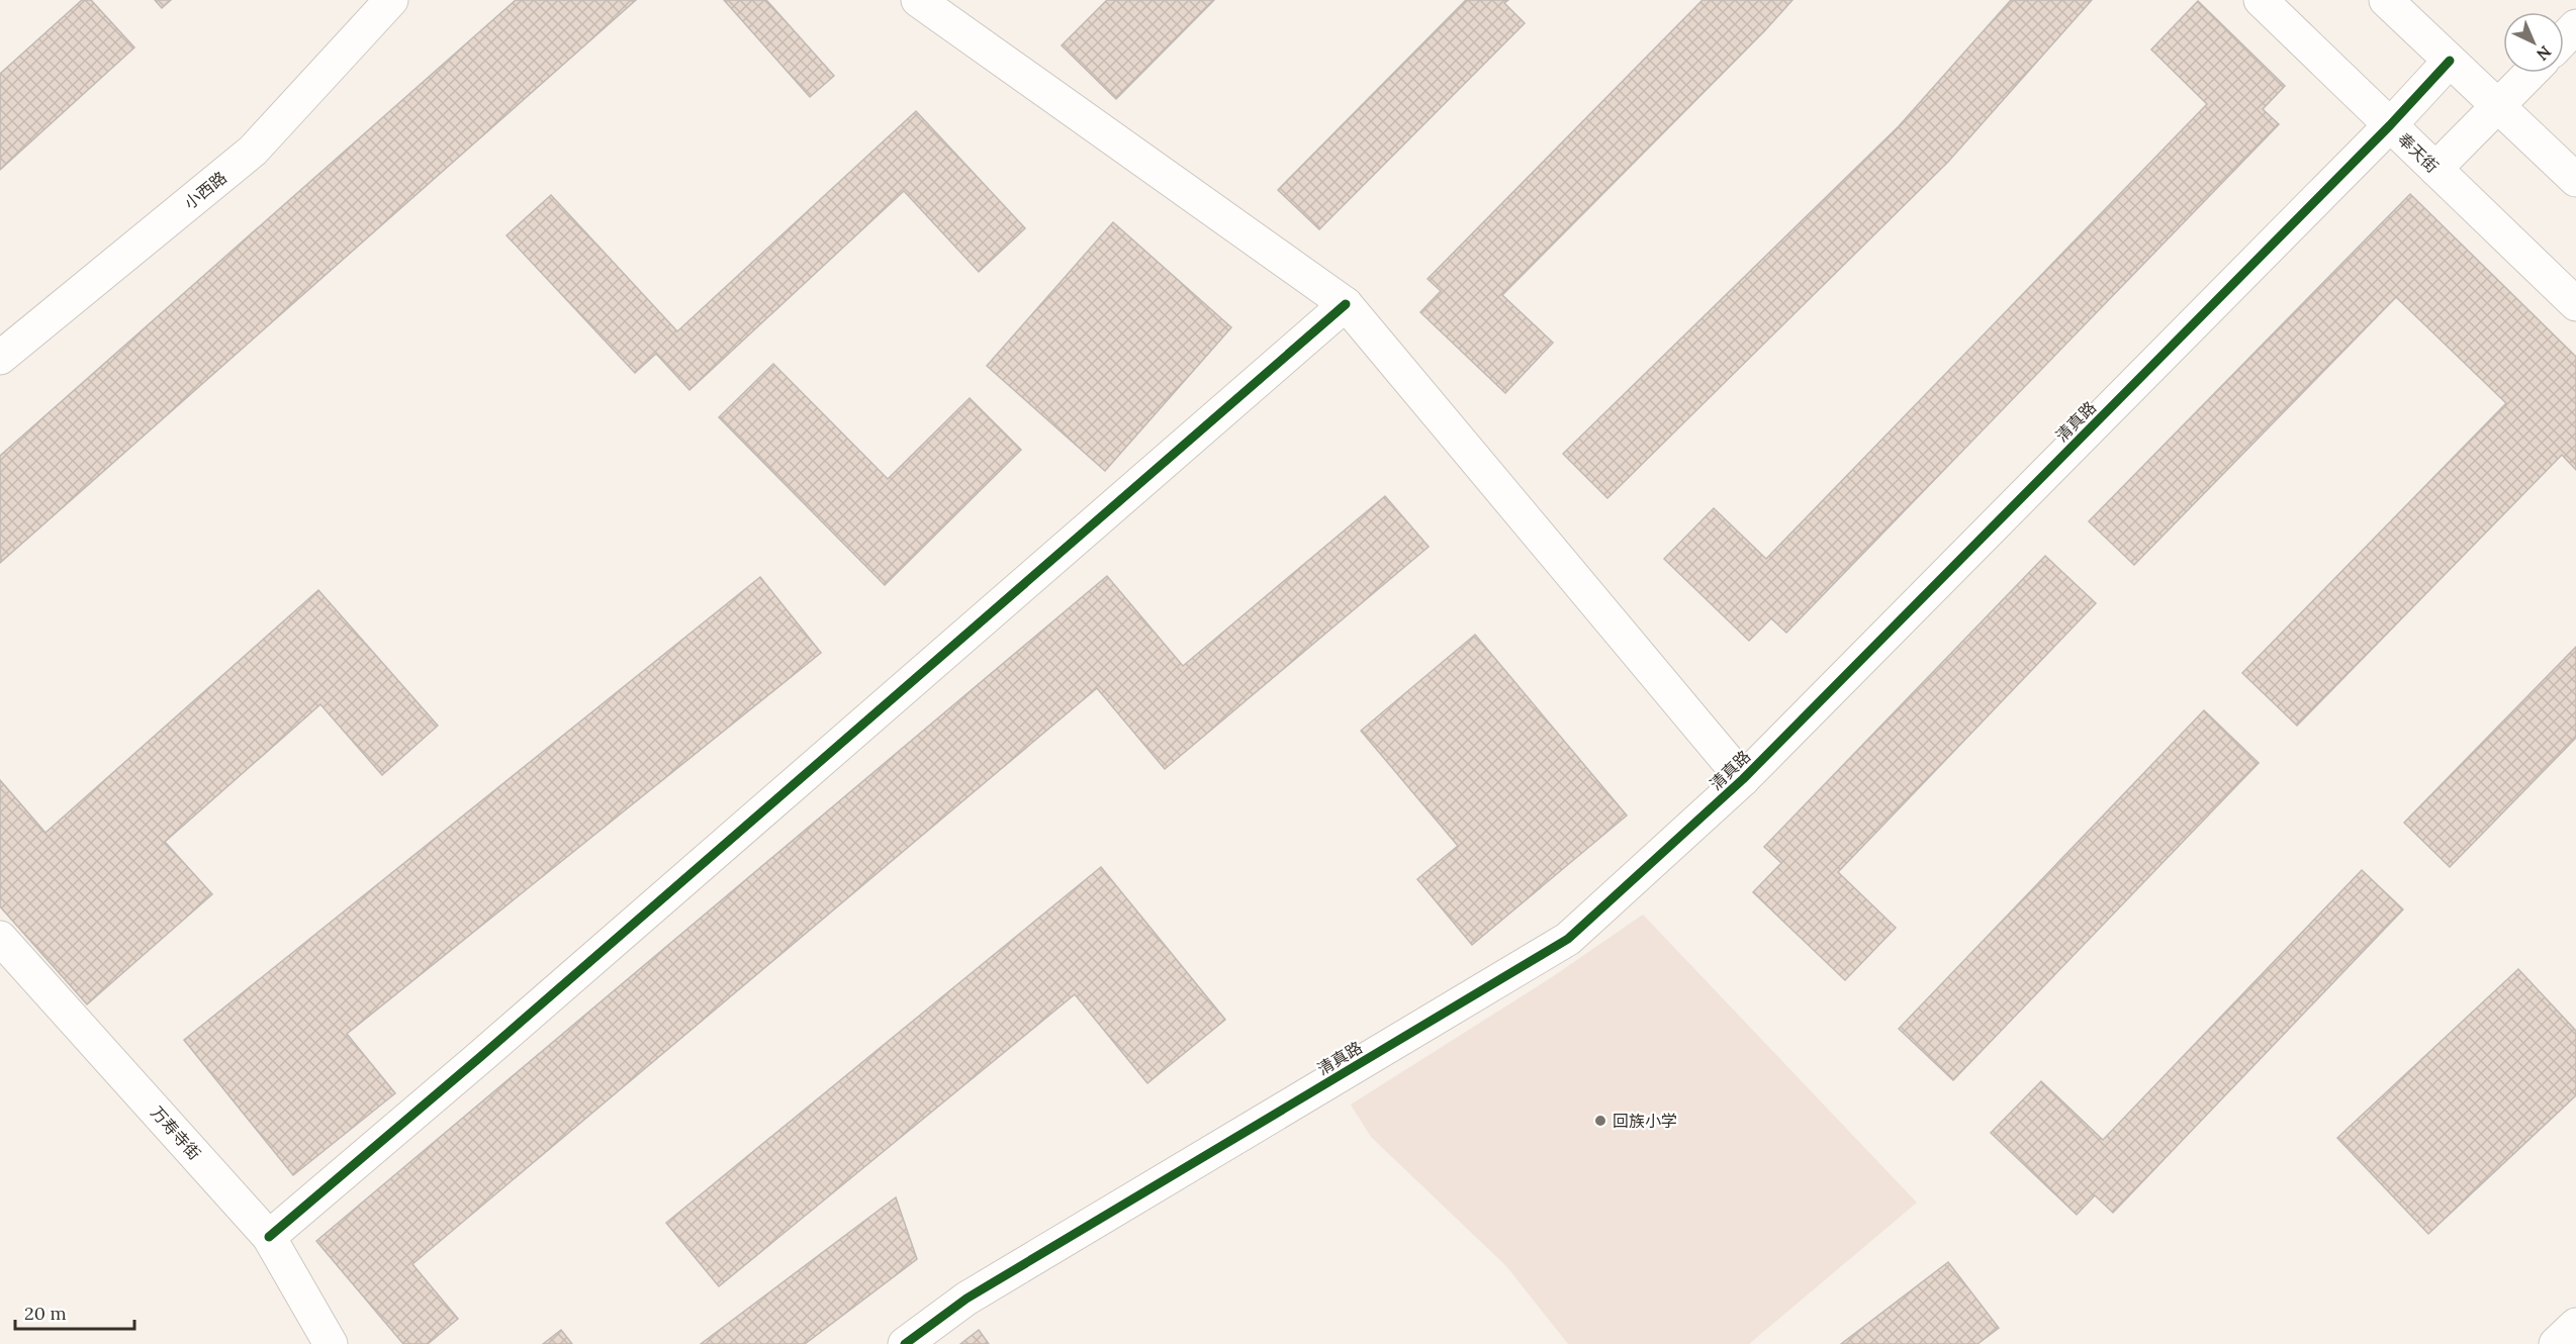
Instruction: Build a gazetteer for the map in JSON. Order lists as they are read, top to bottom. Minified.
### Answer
{"streets":{"street":["奉天街","小西路","清真路","万寿寺街"]},"crossings":[["奉天街","清真路"]],"places":["回族小学"],"scale_bar":"20 m","north":"bottom right"}
